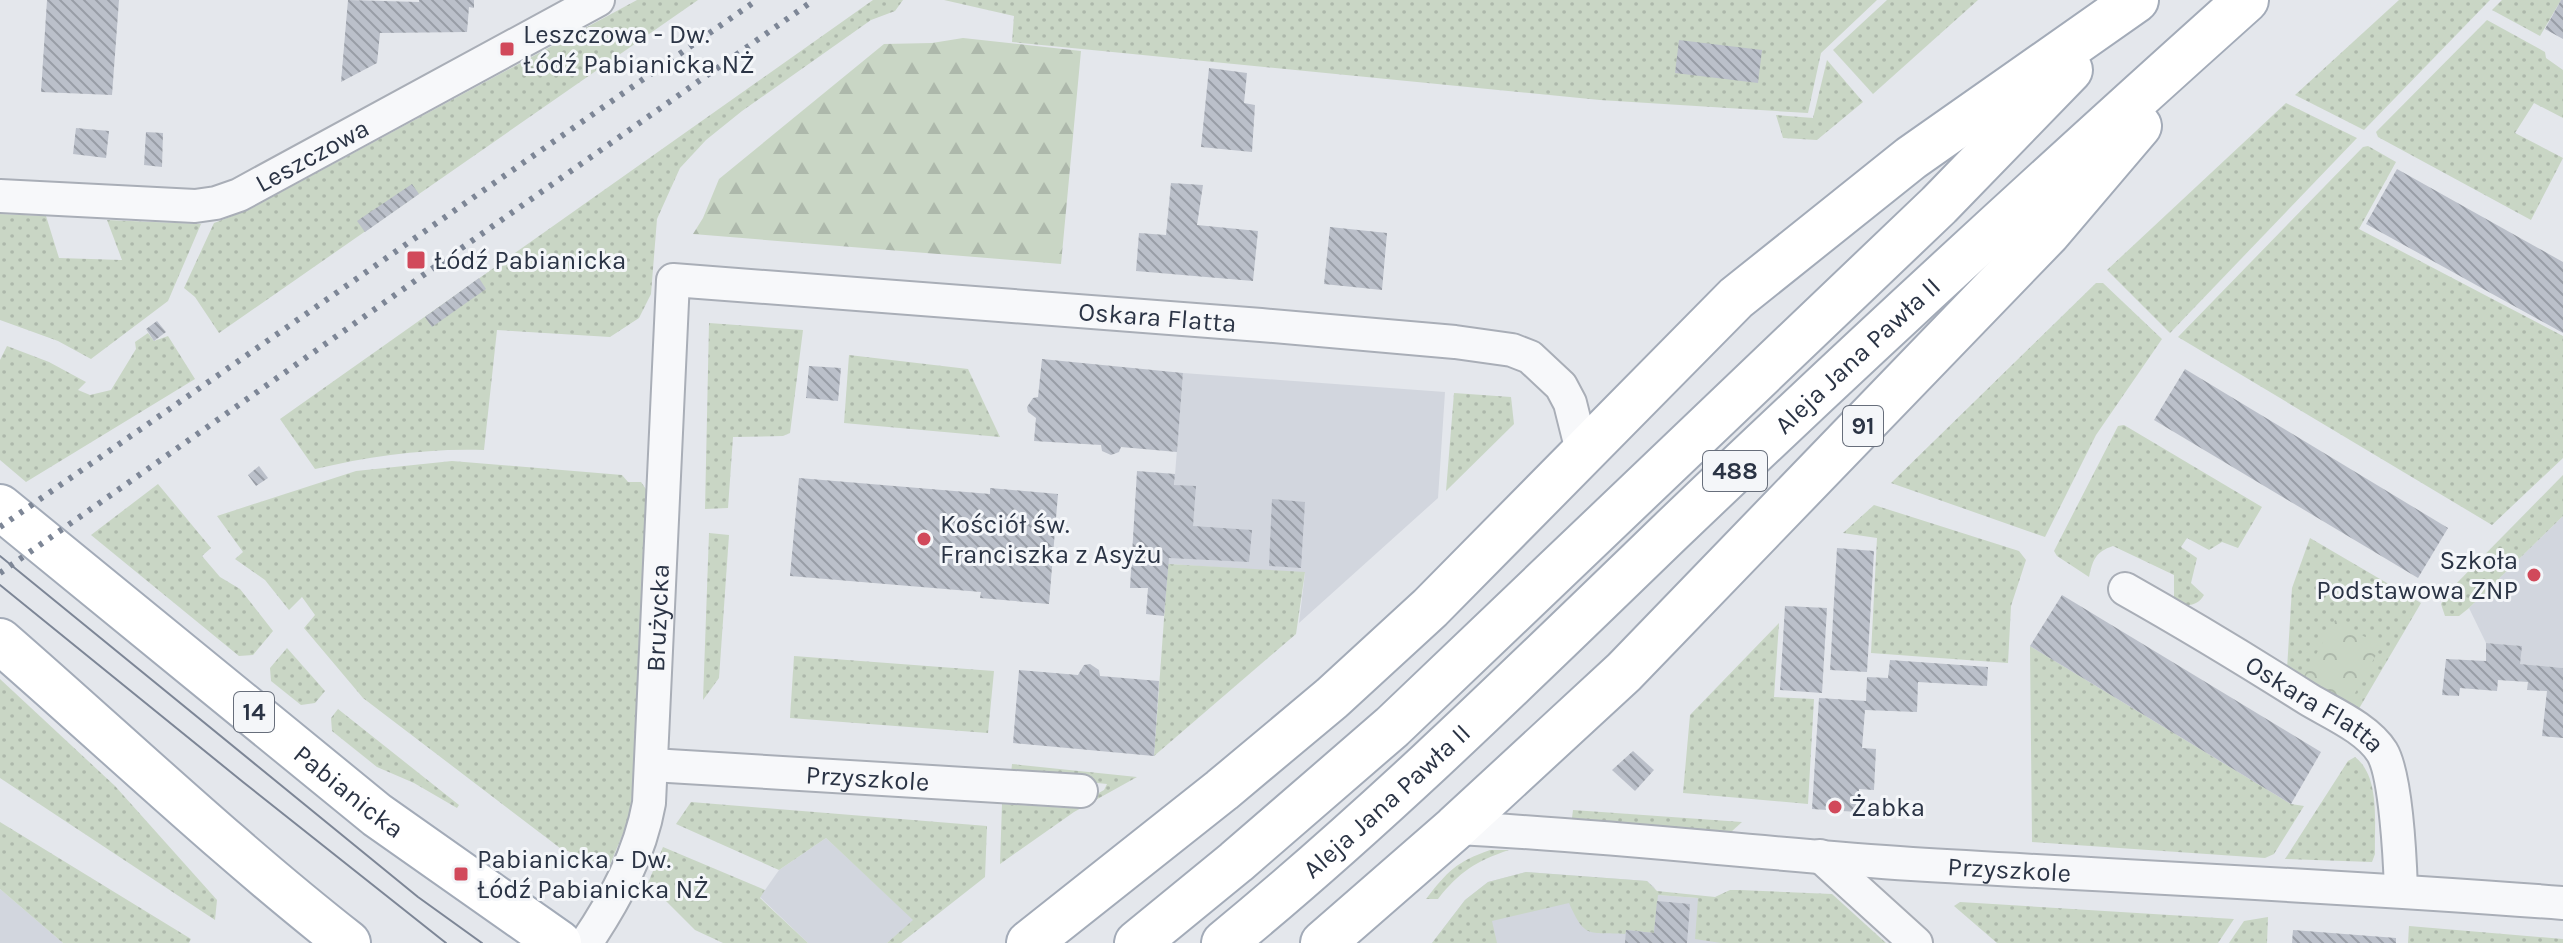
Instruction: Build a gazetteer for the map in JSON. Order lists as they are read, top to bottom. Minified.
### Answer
{"streets":{"main road":["Aleja Jana Pawła II","91","488","14","Pabianicka"],"street":["Leszczowa","Oskara Flatta","Brużycka","Przyszkole"]},"crossings":[["Oskara Flatta","Brużycka"],["Oskara Flatta","Przyszkole"],["Aleja Jana Pawła II","91"],["91","Przyszkole"],["Brużycka","Przyszkole"]],"places":{"transit":["Leszczowa - Dw. Łódź Pabianicka NŻ","Łódź Pabianicka","Pabianicka - Dw. Łódź Pabianicka NŻ"],"other":["Kościół św. Franciszka z Asyżu","Szkoła Podstawowa ZNP","Żabka"]}}
